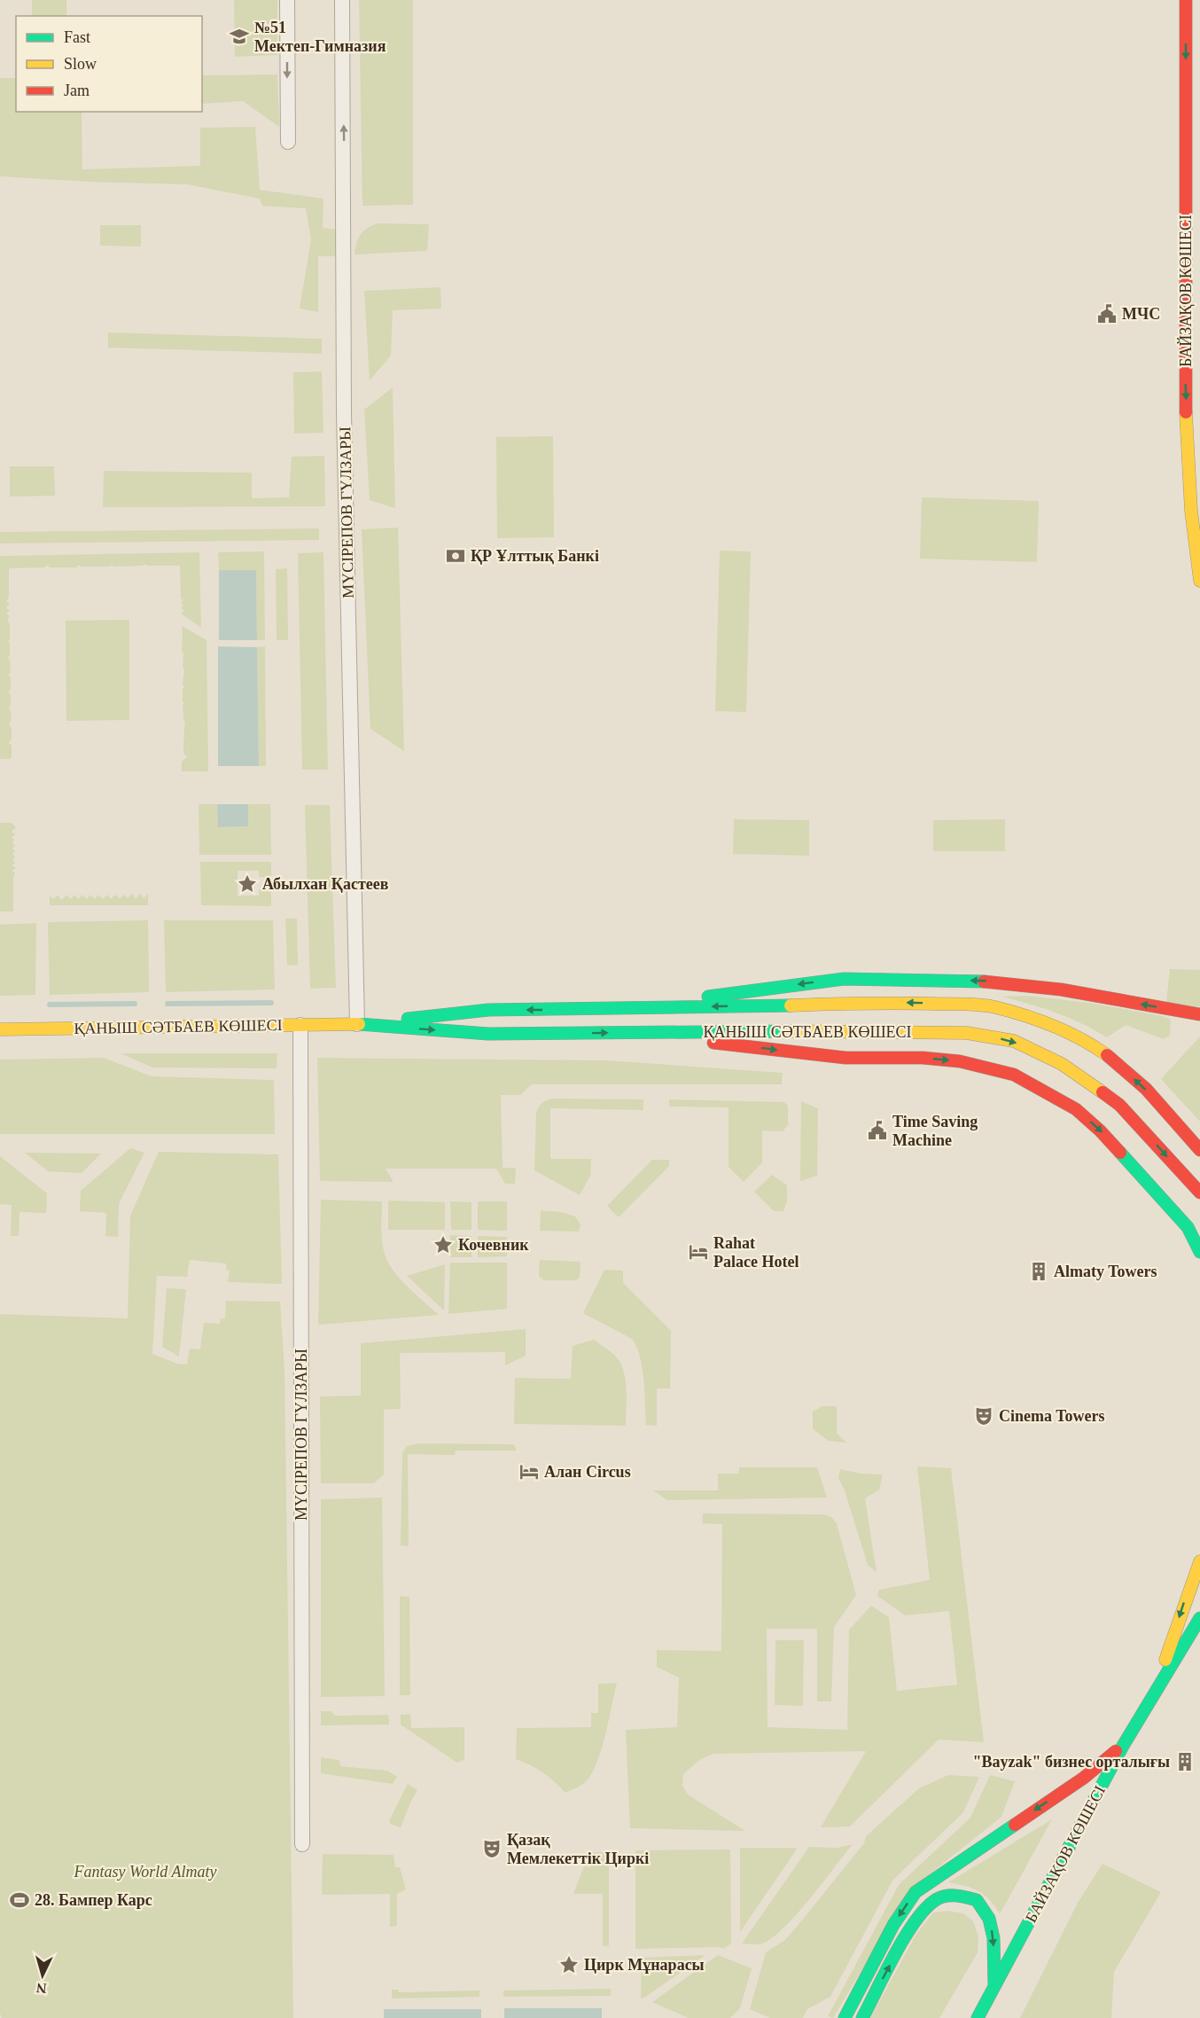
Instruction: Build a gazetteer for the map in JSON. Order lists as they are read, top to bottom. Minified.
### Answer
{"streets":{"main road":["БАЙЗАҚОВ КӨШЕСІ","ҚАНЫШ СӘТБАЕВ КӨШЕСІ"],"street":["МҮСІРЕПОВ ГҮЛЗАРЫ"]},"crossings":[["МҮСІРЕПОВ ГҮЛЗАРЫ","ҚАНЫШ СӘТБАЕВ КӨШЕСІ"]],"one_way":["БАЙЗАҚОВ КӨШЕСІ","МҮСІРЕПОВ ГҮЛЗАРЫ"],"parks":["Fantasy World Almaty"],"places":{"school or university":["№51 Мектеп-Гимназия"],"public building":["МЧС","Time Saving Machine"],"bank":["ҚР Ұлттық Банкі"],"place":["Абылхан Қастеев","Кочевник","Цирк Мұнарасы"],"hotel":["Rahat Palace Hotel","Алан Circus"],"building":["Almaty Towers","\"Bayzak\" бизнес орталығы"],"theatre":["Cinema Towers","Қазақ Мемлекеттік Циркі"],"sports":["28. Бампер Карс"]},"legend":["Fast","Slow","Jam"],"north":"bottom"}
